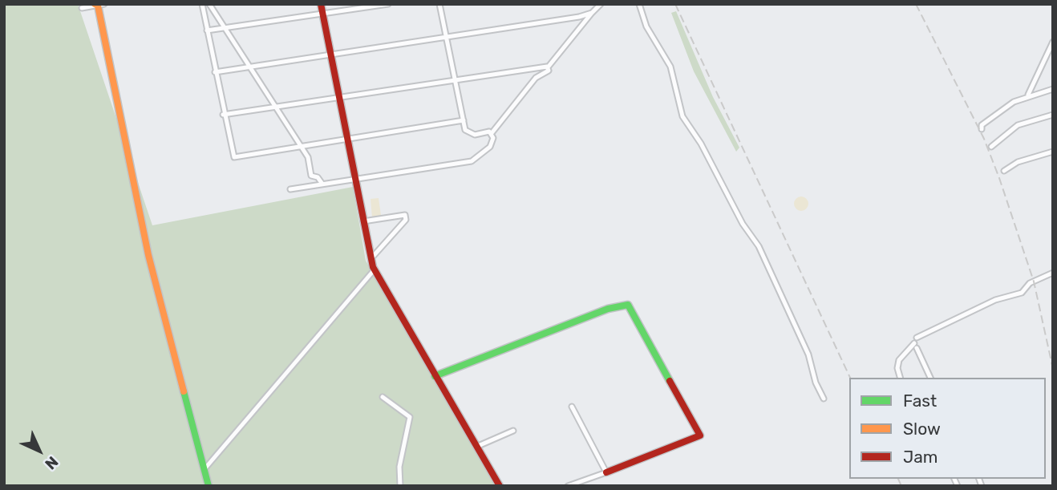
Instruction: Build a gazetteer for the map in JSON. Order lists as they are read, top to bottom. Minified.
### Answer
{"legend":["Fast","Slow","Jam"],"north":"bottom right"}
